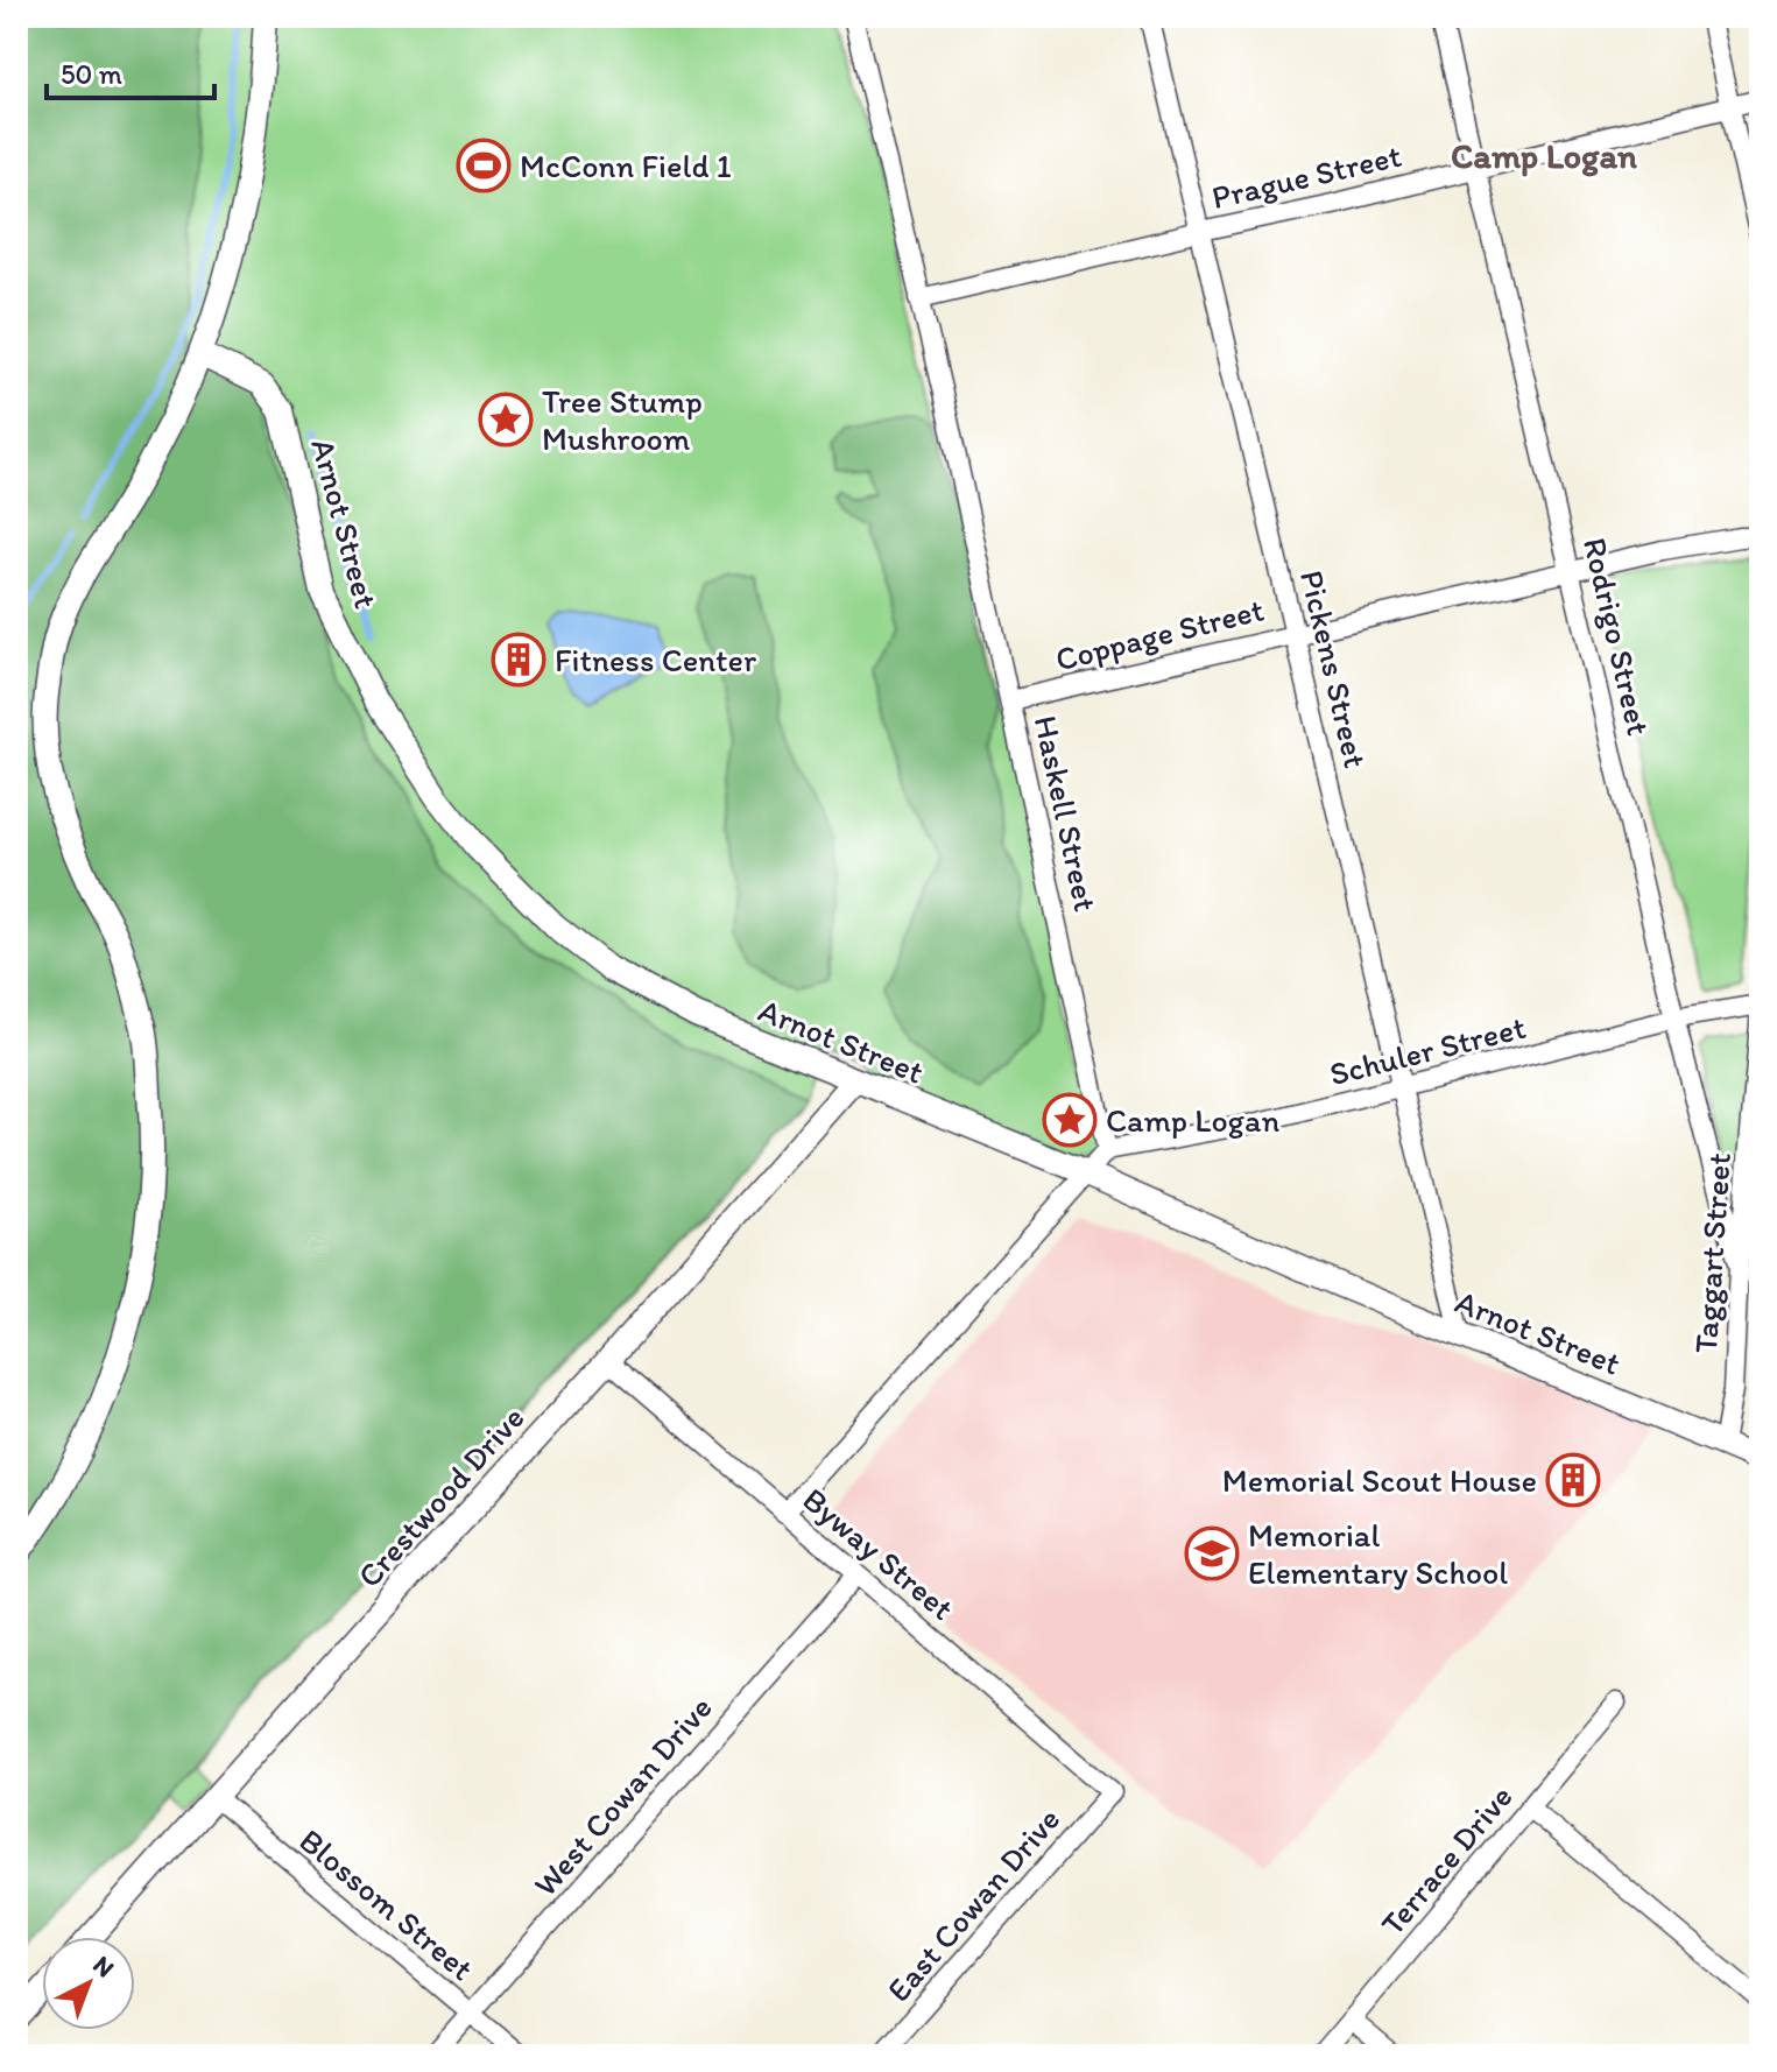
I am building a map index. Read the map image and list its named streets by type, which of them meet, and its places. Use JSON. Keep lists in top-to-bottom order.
{
  "streets": {
    "street": [
      "Prague Street",
      "Arnot Street",
      "Coppage Street",
      "Rodrigo Street",
      "Pickens Street",
      "Haskell Street",
      "Schuler Street",
      "Taggart Street",
      "Crestwood Drive",
      "Byway Street",
      "West Cowan Drive",
      "Terrace Drive",
      "Blossom Street",
      "East Cowan Drive"
    ]
  },
  "crossings": [
    ["Prague Street", "Rodrigo Street"],
    ["Prague Street", "Pickens Street"],
    ["Prague Street", "Haskell Street"],
    ["Arnot Street", "Pickens Street"],
    ["Arnot Street", "Taggart Street"],
    ["Arnot Street", "Crestwood Drive"],
    ["Coppage Street", "Rodrigo Street"],
    ["Coppage Street", "Pickens Street"],
    ["Coppage Street", "Haskell Street"],
    ["Rodrigo Street", "Schuler Street"],
    ["Rodrigo Street", "Taggart Street"],
    ["Pickens Street", "Schuler Street"],
    ["Haskell Street", "Schuler Street"],
    ["Schuler Street", "Taggart Street"],
    ["Crestwood Drive", "Byway Street"],
    ["Crestwood Drive", "Blossom Street"],
    ["Byway Street", "West Cowan Drive"],
    ["Byway Street", "East Cowan Drive"],
    ["West Cowan Drive", "Blossom Street"]
  ],
  "districts": ["Camp Logan"],
  "places": {
    "sports": ["McConn Field 1"],
    "place": ["Tree Stump Mushroom", "Camp Logan"],
    "building": ["Fitness Center", "Memorial Scout House"],
    "school or university": ["Memorial Elementary School"]
  },
  "scale_bar": "50 m",
  "north": "top right"
}
